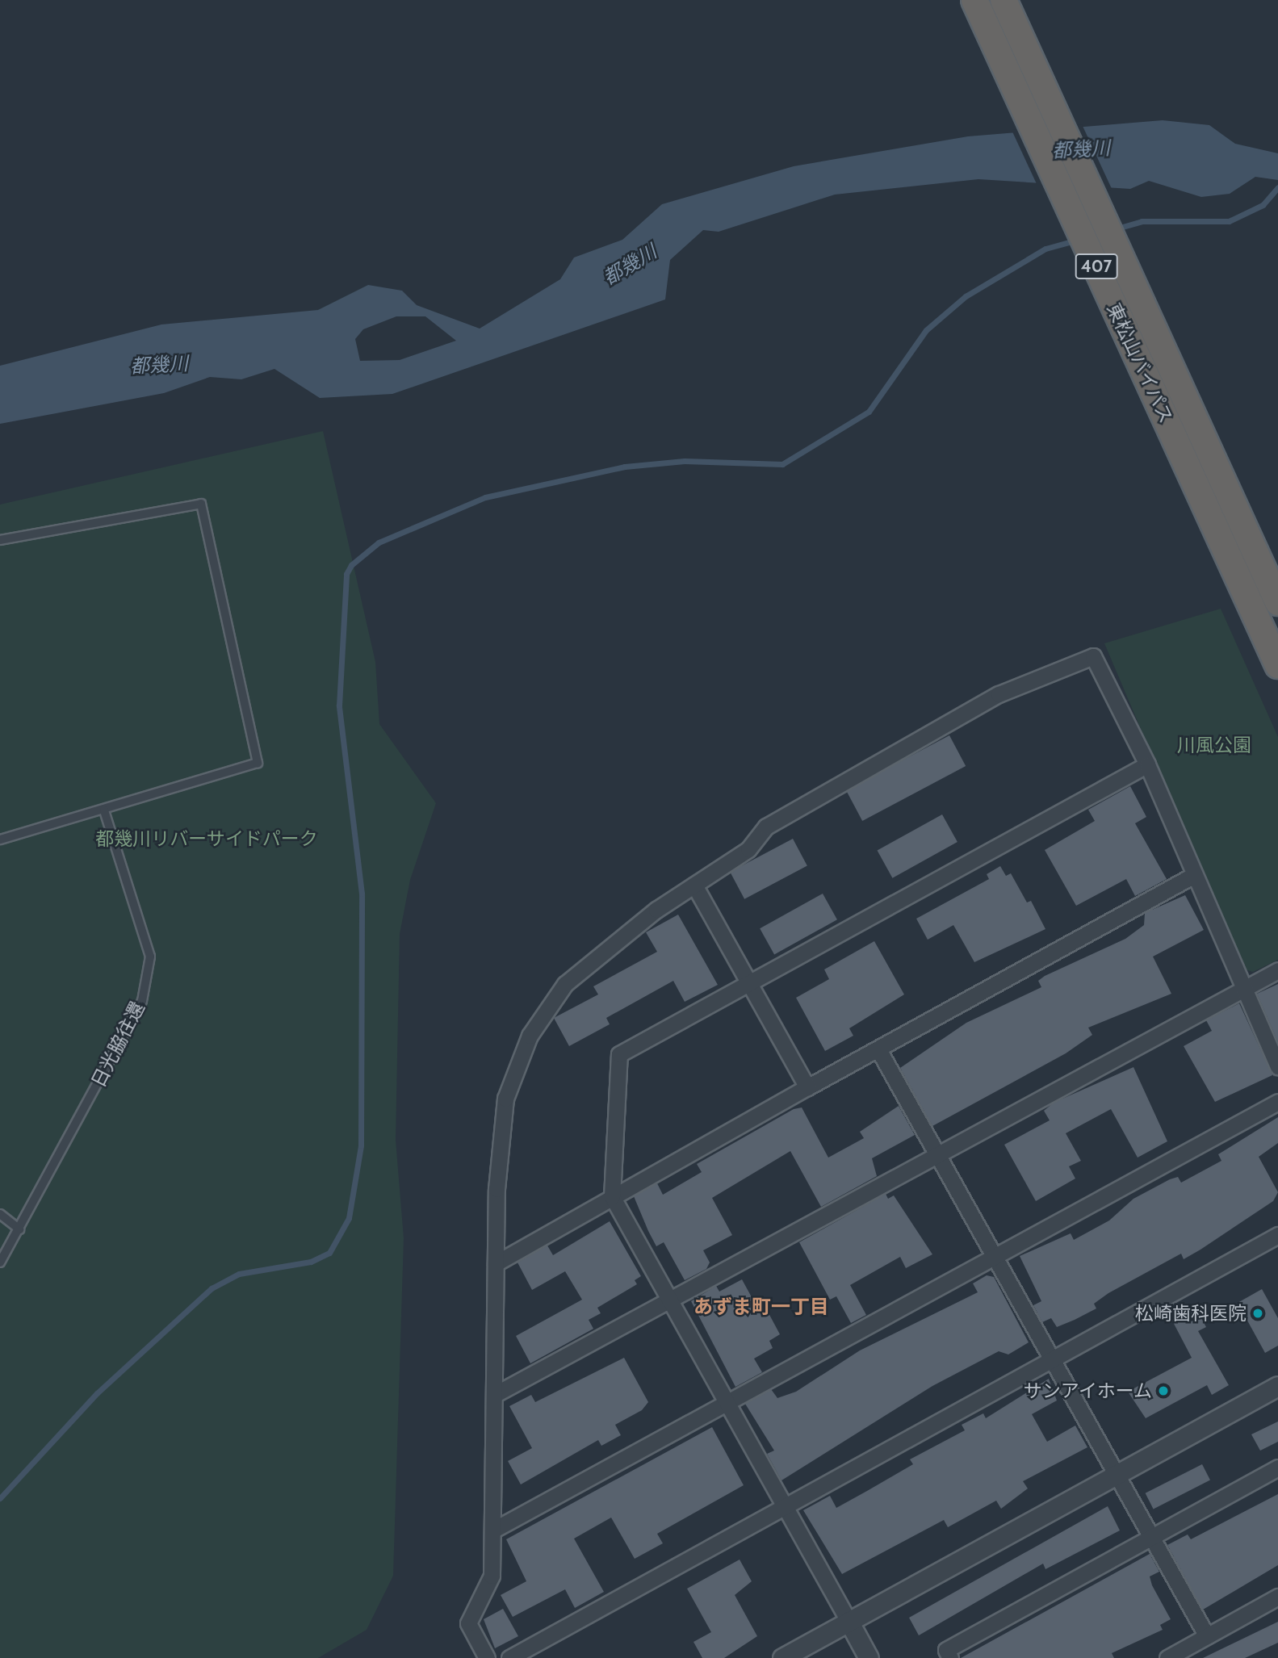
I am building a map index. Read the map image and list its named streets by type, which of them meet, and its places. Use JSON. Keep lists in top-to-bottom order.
{
  "streets": {
    "highway": ["407", "東松山バイパス"],
    "lane": ["日光脇往還"]
  },
  "districts": ["あずま町一丁目"],
  "water": ["都幾川"],
  "parks": ["川風公園", "都幾川リバーサイドパーク"],
  "places": ["松崎歯科医院", "サンアイホーム"]
}
